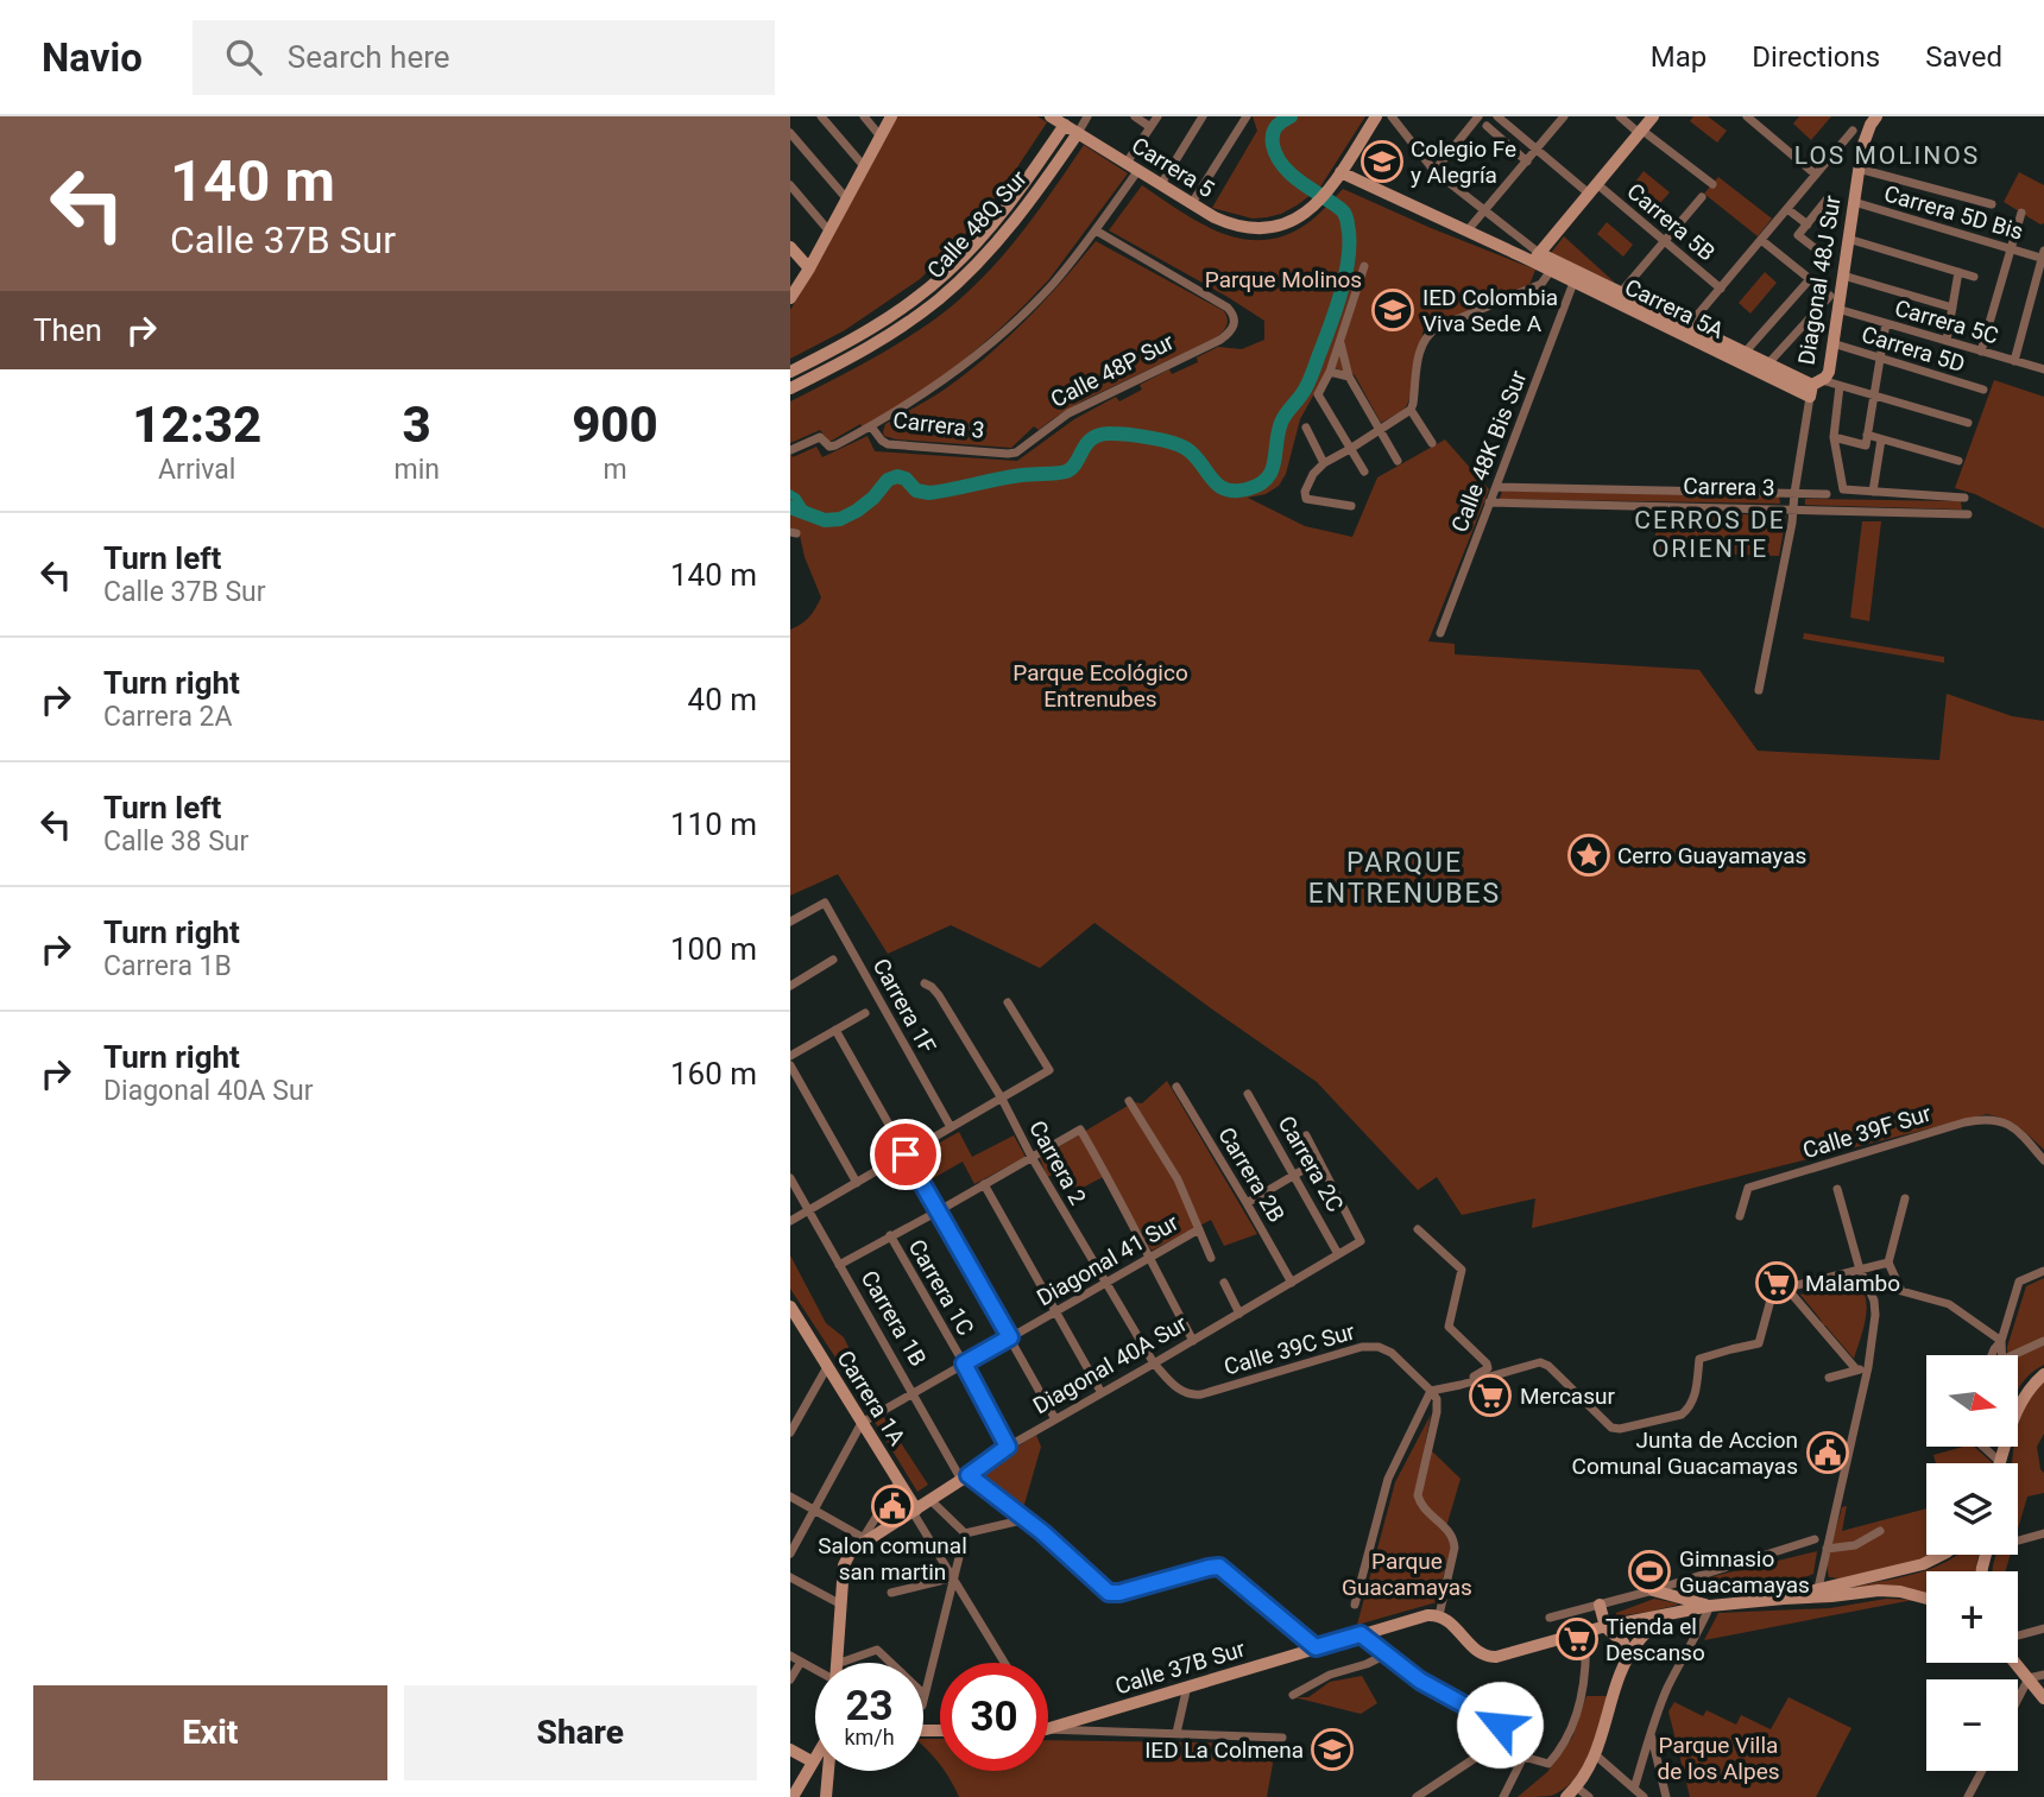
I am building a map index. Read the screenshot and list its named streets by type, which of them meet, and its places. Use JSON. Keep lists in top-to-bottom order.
{
  "streets": {
    "main road": [
      "Carrera 5",
      "Calle 48Q Sur",
      "Diagonal 48J Sur",
      "Carrera 5A",
      "Carrera 1B",
      "Diagonal 40A Sur",
      "Carrera 1A",
      "Calle 37B Sur"
    ],
    "street": [
      "Carrera 5D Bis",
      "Carrera 5B",
      "Carrera 5C",
      "Carrera 5D",
      "Calle 48P Sur",
      "Carrera 3",
      "Calle 48K Bis Sur",
      "Carrera 1F",
      "Calle 39F Sur",
      "Carrera 2",
      "Carrera 2C",
      "Carrera 2B",
      "Diagonal 41 Sur",
      "Carrera 1C",
      "Calle 39C Sur"
    ]
  },
  "crossings": [
    ["Carrera 5", "Calle 48Q Sur"],
    ["Carrera 5D Bis", "Diagonal 48J Sur"],
    ["Diagonal 48J Sur", "Carrera 5A"],
    ["Diagonal 48J Sur", "Carrera 5C"],
    ["Diagonal 48J Sur", "Carrera 5D"],
    ["Diagonal 48J Sur", "Carrera 3"],
    ["Carrera 5A", "Calle 48K Bis Sur"],
    ["Calle 48P Sur", "Carrera 3"],
    ["Carrera 3", "Calle 48K Bis Sur"],
    ["Carrera 2", "Diagonal 41 Sur"],
    ["Carrera 2", "Calle 39C Sur"],
    ["Carrera 2", "Diagonal 40A Sur"],
    ["Carrera 2C", "Diagonal 40A Sur"],
    ["Carrera 2B", "Diagonal 40A Sur"],
    ["Diagonal 41 Sur", "Carrera 1C"],
    ["Diagonal 41 Sur", "Carrera 1B"],
    ["Diagonal 41 Sur", "Carrera 1A"],
    ["Carrera 1C", "Diagonal 40A Sur"],
    ["Carrera 1B", "Diagonal 40A Sur"],
    ["Carrera 1B", "Calle 37B Sur"],
    ["Calle 39C Sur", "Diagonal 40A Sur"],
    ["Diagonal 40A Sur", "Carrera 1A"]
  ],
  "districts": ["LOS MOLINOS", "CERROS DE ORIENTE", "PARQUE ENTRENUBES"],
  "parks": [
    "Parque Molinos",
    "Parque Ecológico Entrenubes",
    "Parque Guacamayas",
    "Parque Villa de los Alpes"
  ],
  "places": {
    "school or university": ["Colegio Fe y Alegría", "IED Colombia Viva Sede A", "IED La Colmena"],
    "place": ["Cerro Guayamayas"],
    "supermarket": ["Malambo", "Mercasur", "Tienda el Descanso"],
    "public building": ["Junta de Accion Comunal Guacamayas", "Salon comunal san martin"],
    "sports": ["Gimnasio Guacamayas"]
  },
  "north": "right",
  "page": {
    "header": "Navio",
    "search": "Search here",
    "nav": ["Map", "Directions", "Saved"],
    "turn": ["140 m", "Calle 37B Sur"],
    "then": "Then",
    "eta": [
      "12:32",
      "Arrival",
      "3",
      "min",
      "900",
      "m"
    ],
    "list": [
      {
        "name": "Turn left",
        "note": "Calle 37B Sur",
        "value": "140 m"
      },
      {
        "name": "Turn right",
        "note": "Carrera 2A",
        "value": "40 m"
      },
      {
        "name": "Turn left",
        "note": "Calle 38 Sur",
        "value": "110 m"
      },
      {
        "name": "Turn right",
        "note": "Carrera 1B",
        "value": "100 m"
      },
      {
        "name": "Turn right",
        "note": "Diagonal 40A Sur",
        "value": "160 m"
      }
    ],
    "map_buttons": ["+", "−"],
    "speed": "23 km/h",
    "limit": "30",
    "buttons": ["Exit", "Share"]
  }
}
